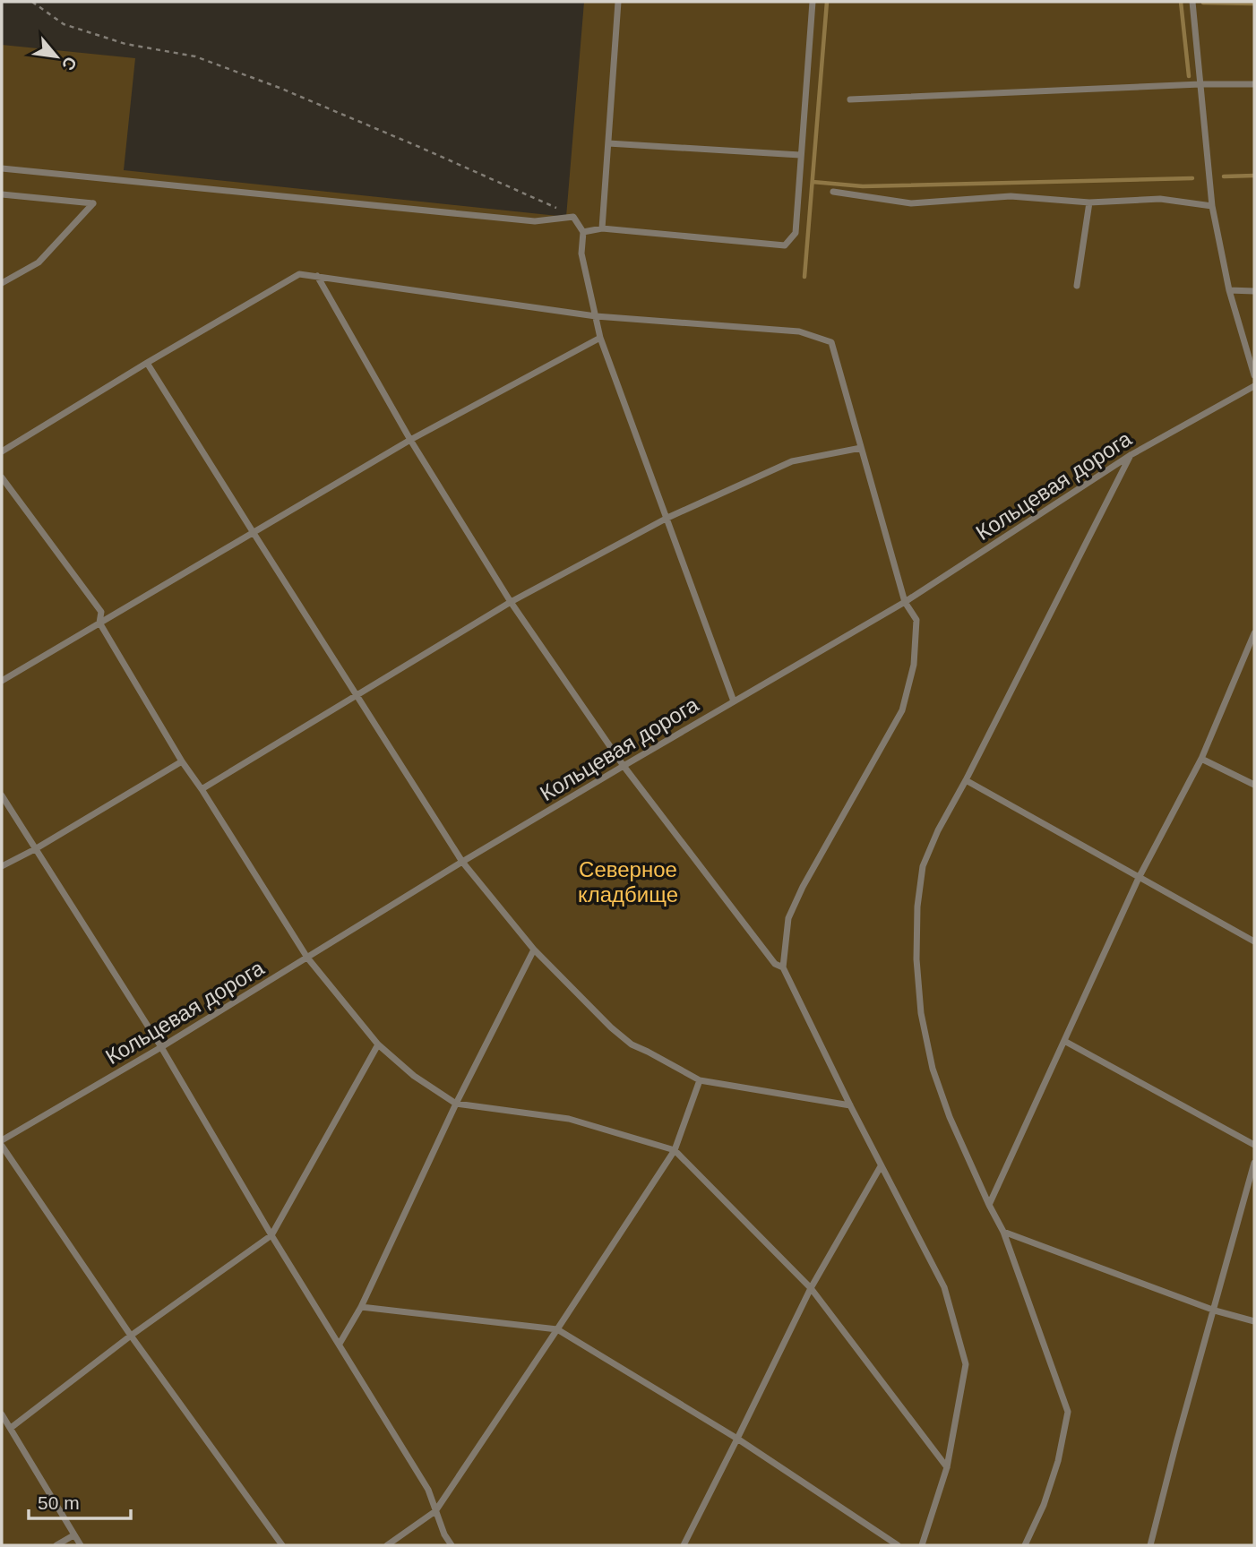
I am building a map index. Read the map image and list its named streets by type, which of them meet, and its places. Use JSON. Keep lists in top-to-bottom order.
{
  "streets": {
    "lane": ["Кольцевая дорога"]
  },
  "parks": ["Северное кладбище"],
  "scale_bar": "50 m",
  "north": "bottom right"
}
